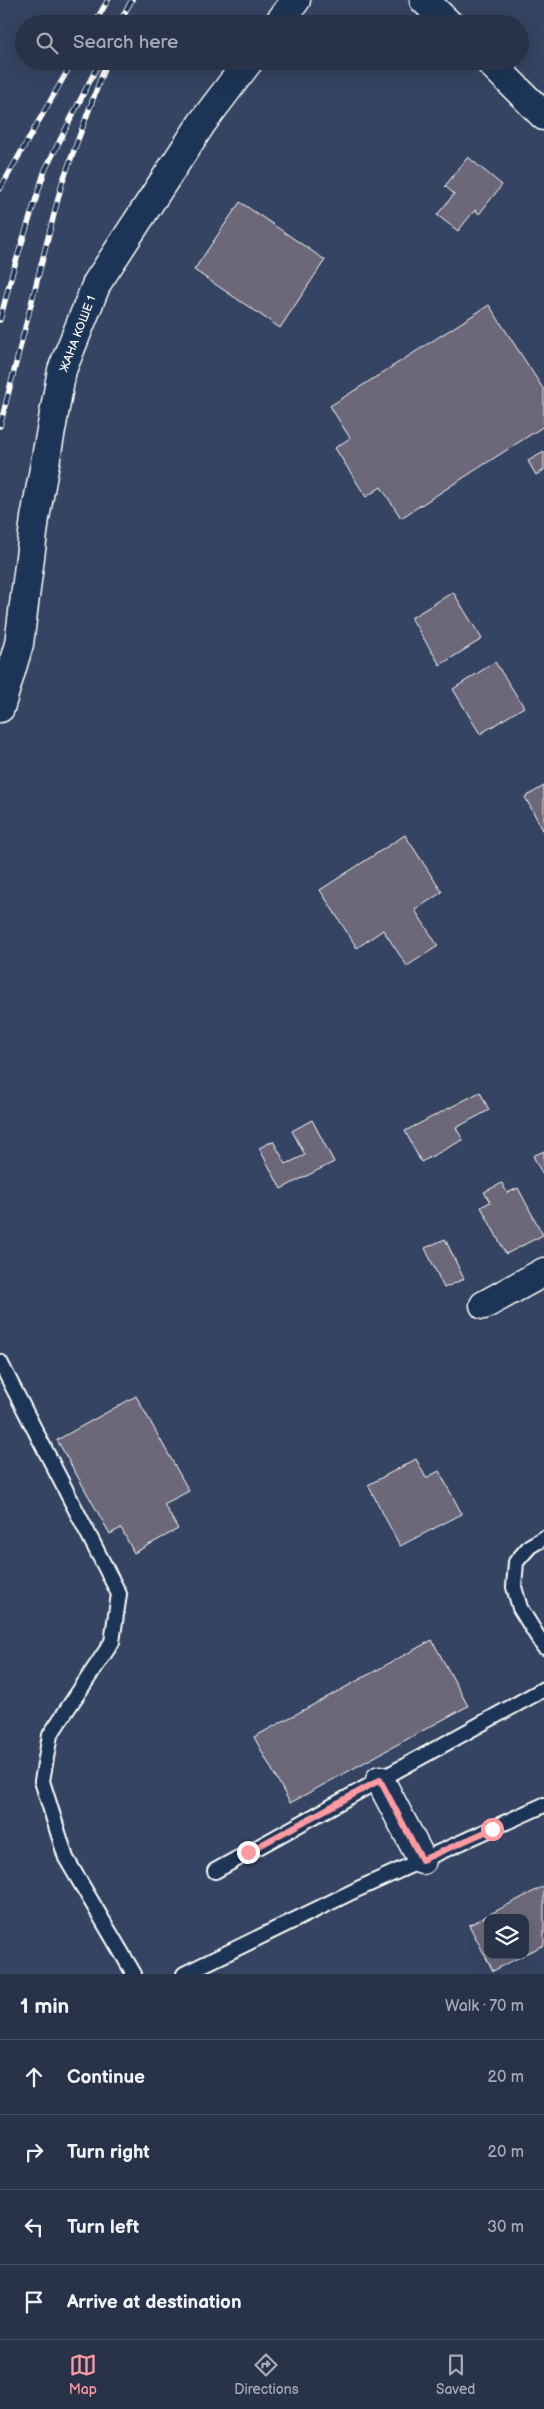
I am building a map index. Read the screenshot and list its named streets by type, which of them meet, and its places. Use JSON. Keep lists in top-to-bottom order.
{
  "streets": {
    "street": ["ЖАНА КОШЕ 1"]
  },
  "page": {
    "search": "Search here",
    "heading": ["1 min", "Walk · 70 m"],
    "list": [
      ["Continue", "20 m"],
      ["Turn right", "20 m"],
      ["Turn left", "30 m"],
      "Arrive at destination"
    ],
    "nav": ["Map", "Directions", "Saved"]
  }
}
